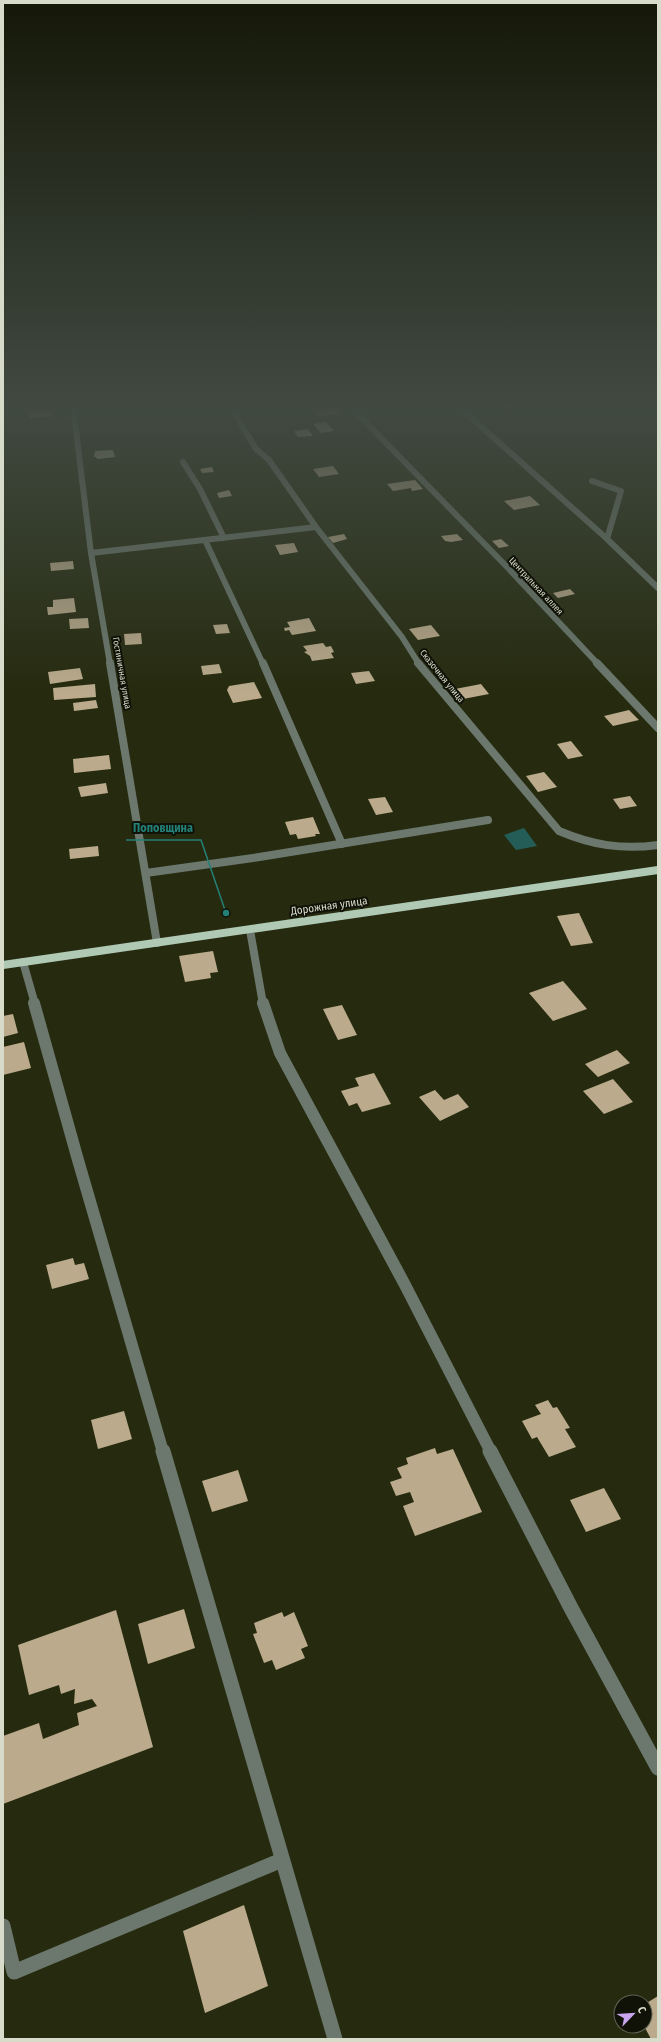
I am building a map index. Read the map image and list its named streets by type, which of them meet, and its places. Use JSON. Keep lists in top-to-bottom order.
{
  "streets": {
    "main road": ["Дорожная улица"],
    "street": ["Центральная аллея", "Гостиничная улица", "Сказочная улица"]
  },
  "crossings": [
    ["Гостиничная улица", "Дорожная улица"]
  ],
  "places": ["Поповщина"],
  "north": "top right"
}
